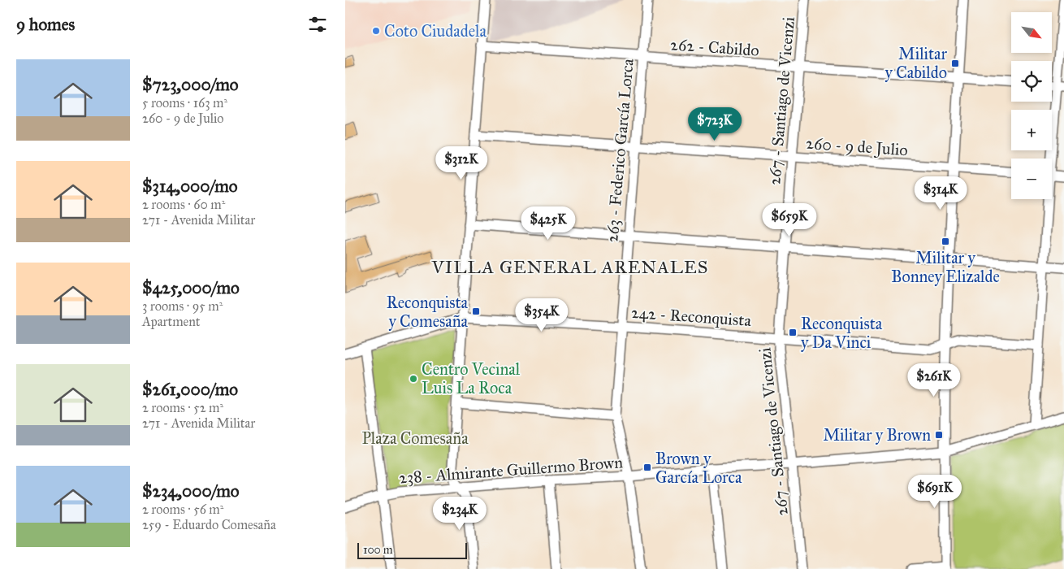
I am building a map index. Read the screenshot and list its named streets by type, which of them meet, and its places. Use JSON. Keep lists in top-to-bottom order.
{
  "streets": {
    "street": [
      "262 - Cabildo",
      "267 - Santiago de Vicenzi",
      "260 - 9 de Julio",
      "263 - Federico García Lorca",
      "242 - Reconquista",
      "238 - Almirante Guillermo Brown"
    ]
  },
  "crossings": [
    ["262 - Cabildo", "267 - Santiago de Vicenzi"],
    ["262 - Cabildo", "263 - Federico García Lorca"],
    ["267 - Santiago de Vicenzi", "260 - 9 de Julio"],
    ["267 - Santiago de Vicenzi", "242 - Reconquista"],
    ["267 - Santiago de Vicenzi", "238 - Almirante Guillermo Brown"],
    ["260 - 9 de Julio", "263 - Federico García Lorca"],
    ["263 - Federico García Lorca", "242 - Reconquista"],
    ["263 - Federico García Lorca", "238 - Almirante Guillermo Brown"]
  ],
  "districts": ["VILLA GENERAL ARENALES"],
  "parks": ["Plaza Comesaña"],
  "places": {
    "other": ["Coto Ciudadela", "Centro Vecinal Luis La Roca"],
    "transit": [
      "Militar y Cabildo",
      "Militar y Bonney Elizalde",
      "Reconquista y Comesaña",
      "Reconquista y Da Vinci",
      "Militar y Brown",
      "Brown y García Lorca"
    ]
  },
  "scale_bar": "100 m",
  "north": "bottom right",
  "page": {
    "heading": "9 homes",
    "map_buttons": ["+", "−"],
    "list": [
      {
        "name": "$723,000/mo",
        "note": "5 rooms · 163 m² · 260 - 9 de Julio"
      },
      {
        "name": "$314,000/mo",
        "note": "2 rooms · 60 m² · 271 - Avenida Militar"
      },
      {
        "name": "$425,000/mo",
        "note": "3 rooms · 95 m² · Apartment"
      },
      {
        "name": "$261,000/mo",
        "note": "2 rooms · 52 m² · 271 - Avenida Militar"
      },
      {
        "name": "$234,000/mo",
        "note": "2 rooms · 56 m² · 259 - Eduardo Comesaña"
      }
    ],
    "price": [
      "$723K",
      "$312K",
      "$314K",
      "$659K",
      "$425K",
      "$354K",
      "$261K",
      "$691K",
      "$234K"
    ],
    "scale": "100 m"
  }
}
